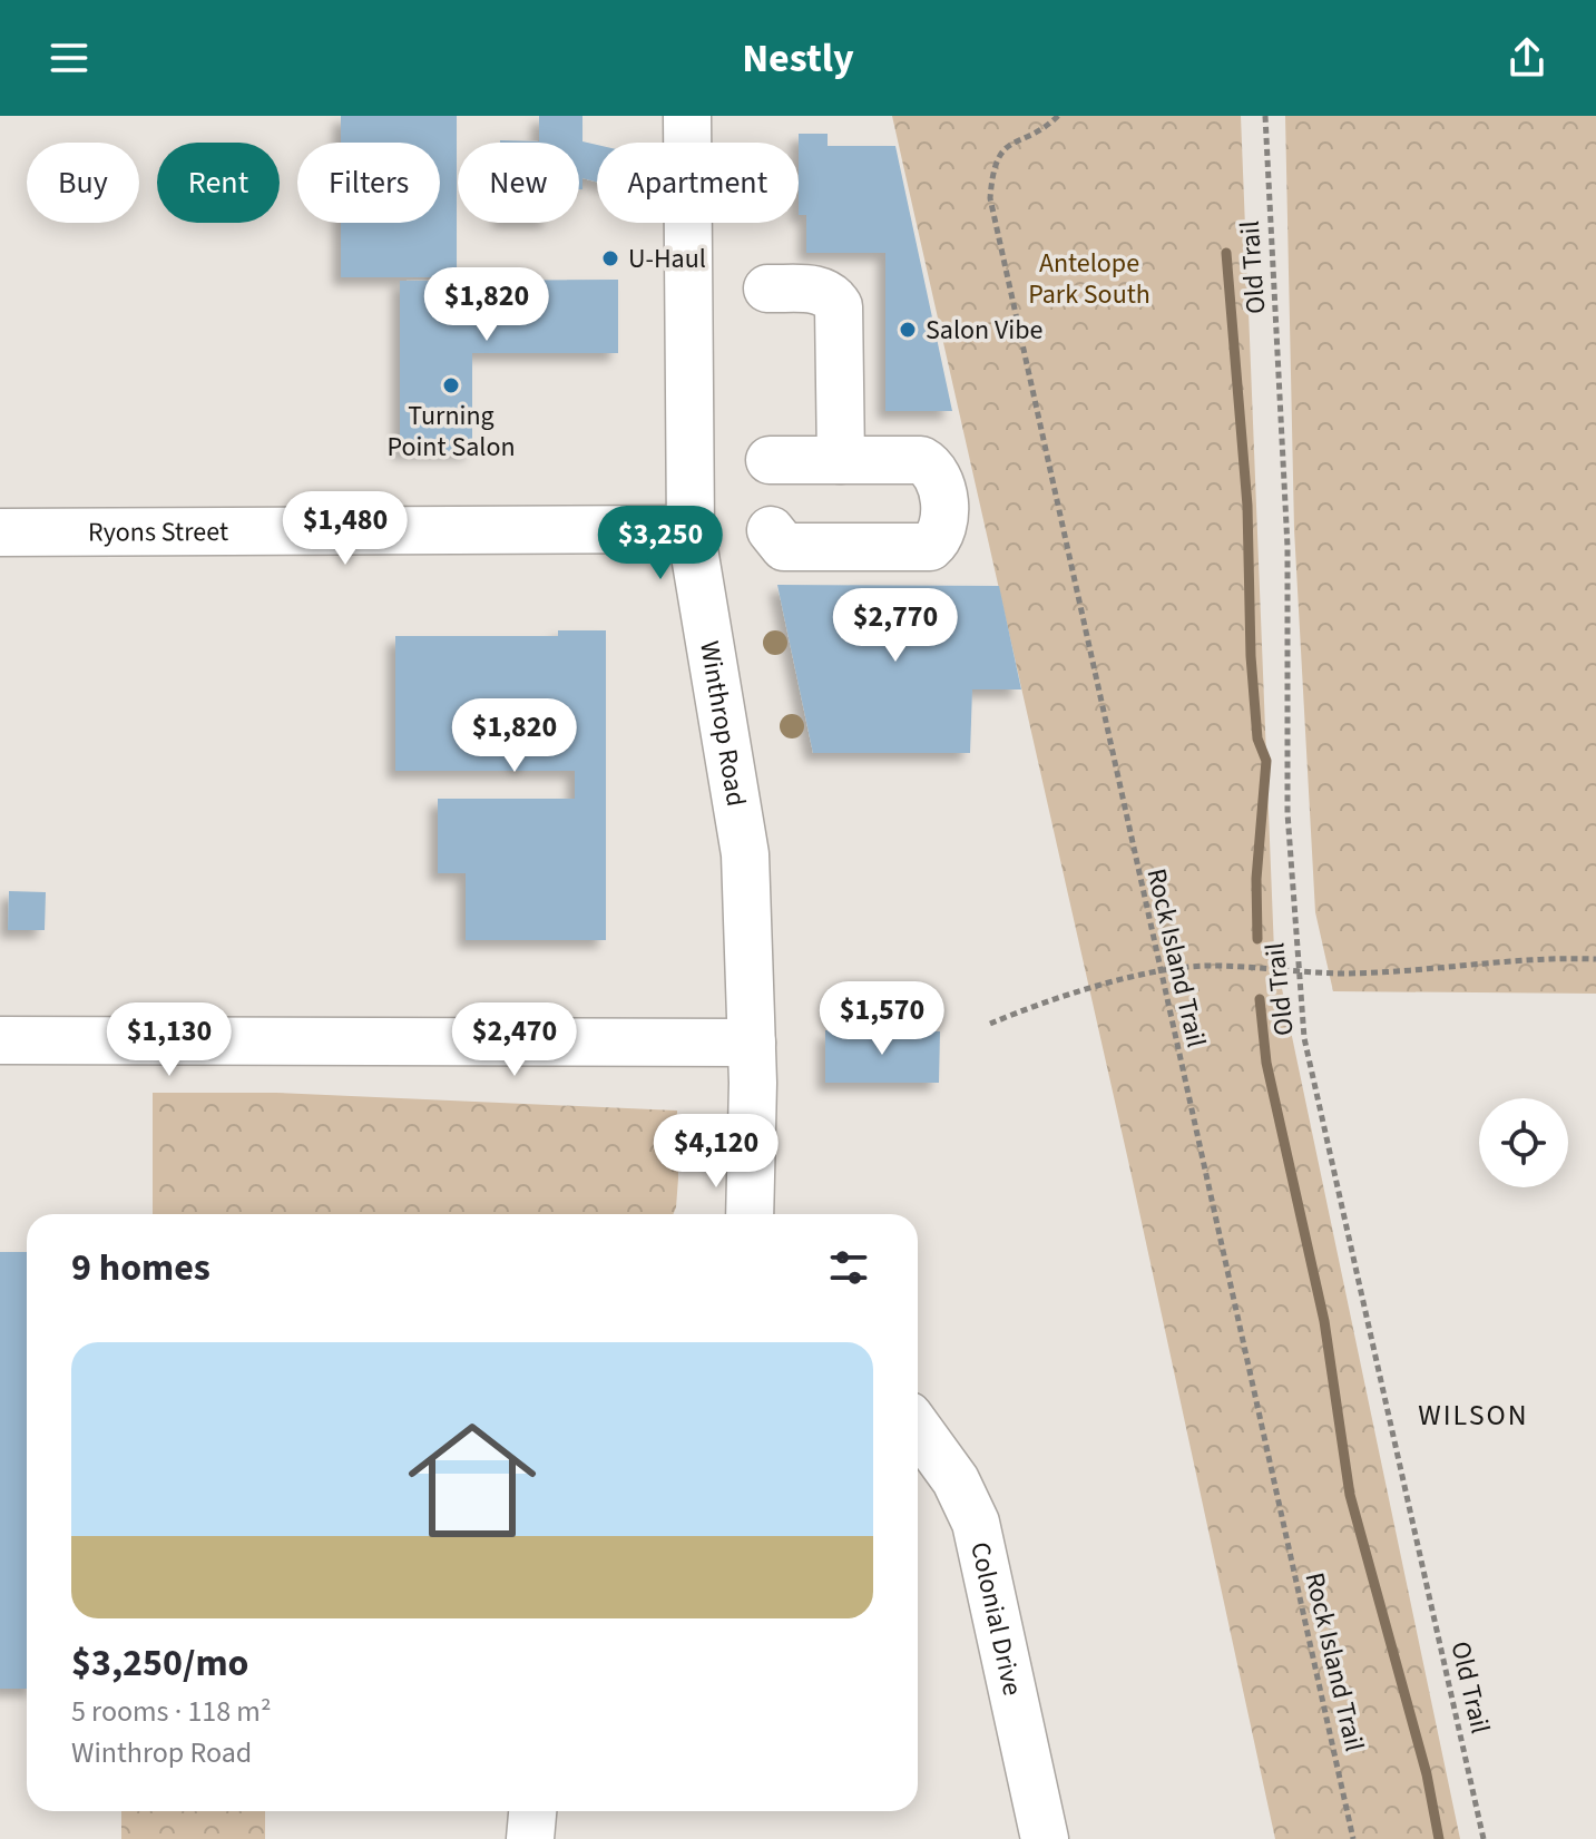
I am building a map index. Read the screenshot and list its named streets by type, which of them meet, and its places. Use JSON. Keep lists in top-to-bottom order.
{
  "streets": {
    "street": ["Ryons Street", "Winthrop Road", "Colonial Drive"],
    "path": ["Old Trail", "Rock Island Trail"]
  },
  "crossings": [
    ["Ryons Street", "Winthrop Road"]
  ],
  "districts": ["WILSON"],
  "parks": ["Antelope Park South"],
  "places": ["U-Haul", "Salon Vibe", "Turning Point Salon"],
  "page": {
    "header": "Nestly",
    "chip": [
      "Buy",
      "Rent",
      "Filters",
      "New",
      "Apartment"
    ],
    "price": [
      "$1,820",
      "$1,480",
      "$3,250",
      "$2,770",
      "$1,820",
      "$1,570",
      "$1,130",
      "$2,470",
      "$4,120"
    ],
    "heading": "9 homes",
    "list": [
      {
        "name": "$3,250/mo",
        "note": "5 rooms · 118 m² · Winthrop Road"
      }
    ]
  }
}
